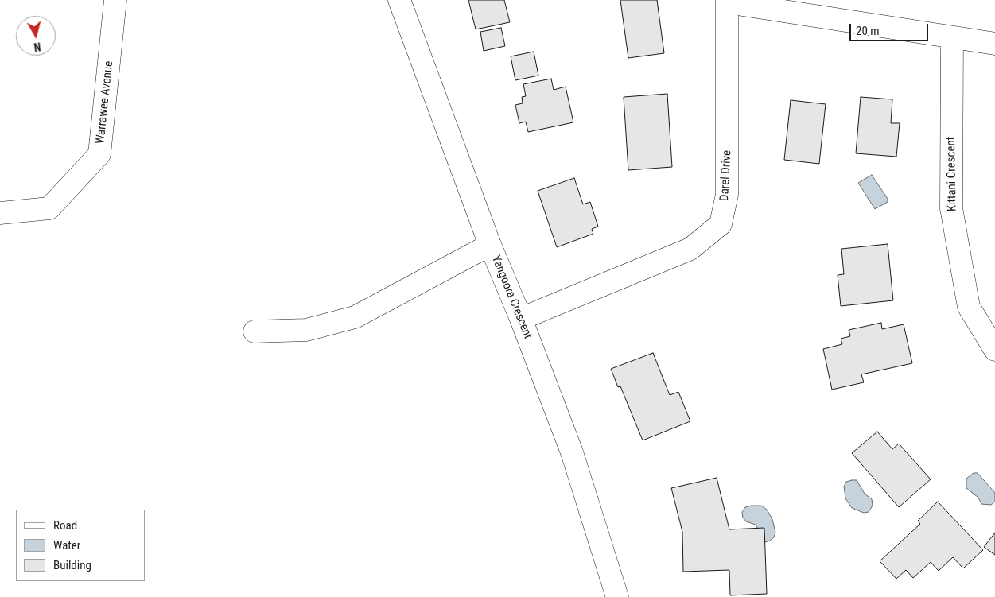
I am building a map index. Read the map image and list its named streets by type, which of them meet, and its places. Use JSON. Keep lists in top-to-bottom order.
{
  "streets": {
    "street": [
      "Warrawee Avenue",
      "Kittani Crescent",
      "Darel Drive",
      "Yangoora Crescent"
    ]
  },
  "crossings": [
    ["Darel Drive", "Yangoora Crescent"]
  ],
  "legend": ["Road", "Water", "Building"],
  "scale_bar": "20 m",
  "north": "bottom"
}
